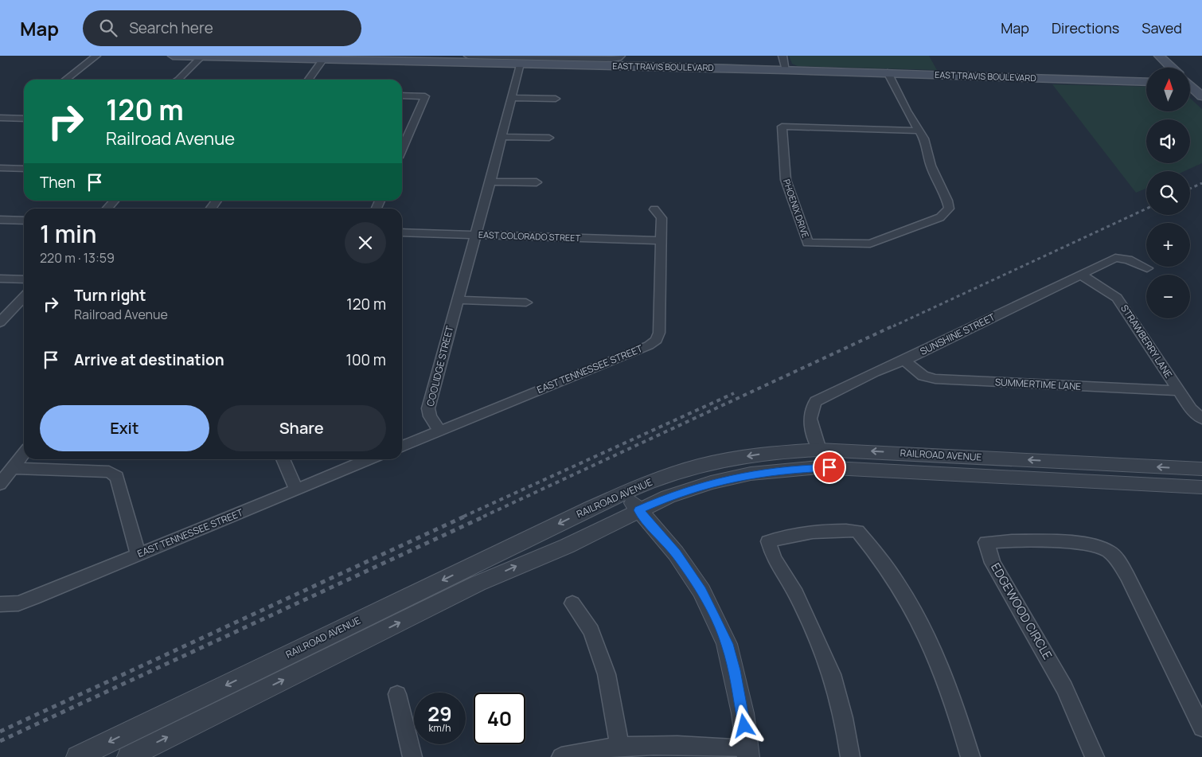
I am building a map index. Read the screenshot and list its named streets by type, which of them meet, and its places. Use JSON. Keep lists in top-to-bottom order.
{
  "streets": {
    "main road": ["EAST TRAVIS BOULEVARD"],
    "street": [
      "PHOENIX DRIVE",
      "EAST COLORADO STREET",
      "SUNSHINE STREET",
      "STRAWBERRY LANE",
      "COOLIDGE STREET",
      "EAST TENNESSEE STREET",
      "SUMMERTIME LANE",
      "RAILROAD AVENUE",
      "EDGEWOOD CIRCLE"
    ]
  },
  "crossings": [
    ["EAST TRAVIS BOULEVARD", "PHOENIX DRIVE"],
    ["EAST TRAVIS BOULEVARD", "COOLIDGE STREET"],
    ["EAST COLORADO STREET", "COOLIDGE STREET"],
    ["EAST COLORADO STREET", "EAST TENNESSEE STREET"],
    ["SUNSHINE STREET", "STRAWBERRY LANE"],
    ["SUNSHINE STREET", "SUMMERTIME LANE"],
    ["SUNSHINE STREET", "RAILROAD AVENUE"],
    ["STRAWBERRY LANE", "SUMMERTIME LANE"],
    ["COOLIDGE STREET", "EAST TENNESSEE STREET"]
  ],
  "north": "top",
  "page": {
    "header": "Map",
    "search": "Search here",
    "nav": ["Map", "Directions", "Saved"],
    "map_buttons": ["+", "−"],
    "turn": ["120 m", "Railroad Avenue"],
    "then": "Then",
    "heading": ["1 min", "220 m · 13:59"],
    "list": [
      {
        "name": "Turn right",
        "note": "Railroad Avenue",
        "value": "120 m"
      },
      {
        "name": "Arrive at destination",
        "value": "100 m"
      }
    ],
    "buttons": ["Exit", "Share"],
    "speed": "29 km/h",
    "limit": "40"
  }
}
